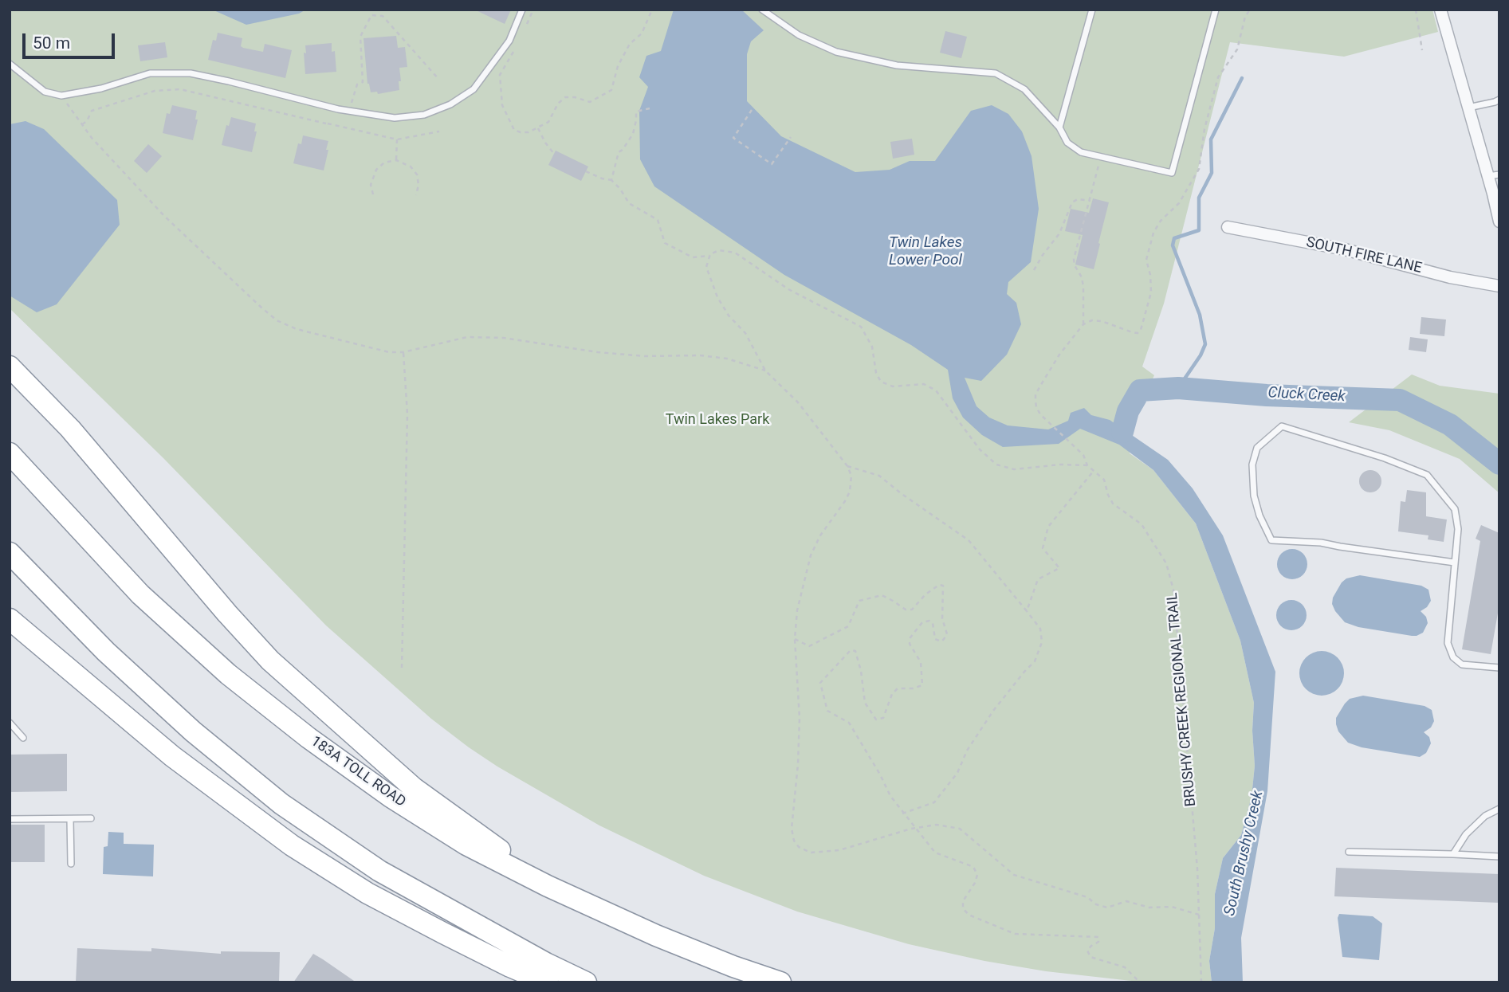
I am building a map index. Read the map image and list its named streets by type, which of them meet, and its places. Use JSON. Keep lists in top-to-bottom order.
{
  "streets": {
    "highway": ["183A TOLL ROAD"],
    "street": ["SOUTH FIRE LANE"],
    "path": ["BRUSHY CREEK REGIONAL TRAIL"]
  },
  "water": ["Twin Lakes Lower Pool", "Cluck Creek", "South Brushy Creek"],
  "parks": ["Twin Lakes Park"],
  "scale_bar": "50 m"
}
